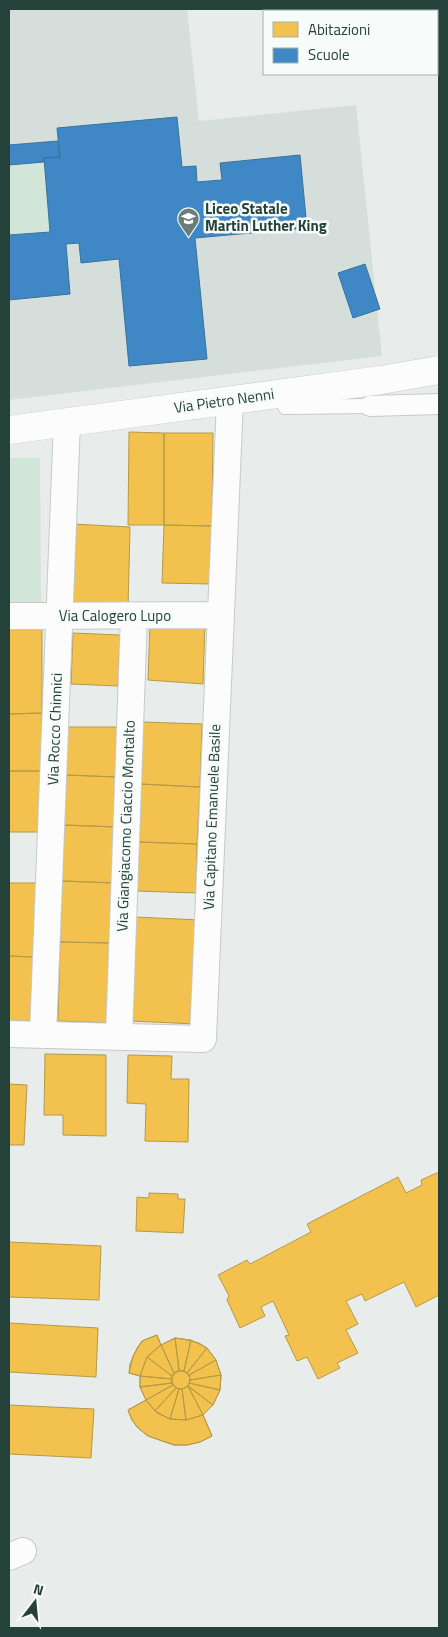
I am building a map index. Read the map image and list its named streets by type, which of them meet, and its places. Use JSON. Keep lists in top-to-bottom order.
{
  "streets": {
    "main road": ["Via Pietro Nenni"],
    "street": [
      "Via Calogero Lupo",
      "Via Rocco Chinnici",
      "Via Capitano Emanuele Basile",
      "Via Giangiacomo Ciaccio Montalto"
    ]
  },
  "crossings": [
    ["Via Pietro Nenni", "Via Rocco Chinnici"],
    ["Via Pietro Nenni", "Via Capitano Emanuele Basile"],
    ["Via Calogero Lupo", "Via Rocco Chinnici"],
    ["Via Calogero Lupo", "Via Capitano Emanuele Basile"],
    ["Via Calogero Lupo", "Via Giangiacomo Ciaccio Montalto"],
    ["Via Rocco Chinnici", "Via Capitano Emanuele Basile"],
    ["Via Capitano Emanuele Basile", "Via Giangiacomo Ciaccio Montalto"]
  ],
  "places": {
    "school or university": ["Liceo Statale Martin Luther King"]
  },
  "legend": ["Abitazioni", "Scuole"],
  "north": "top"
}
